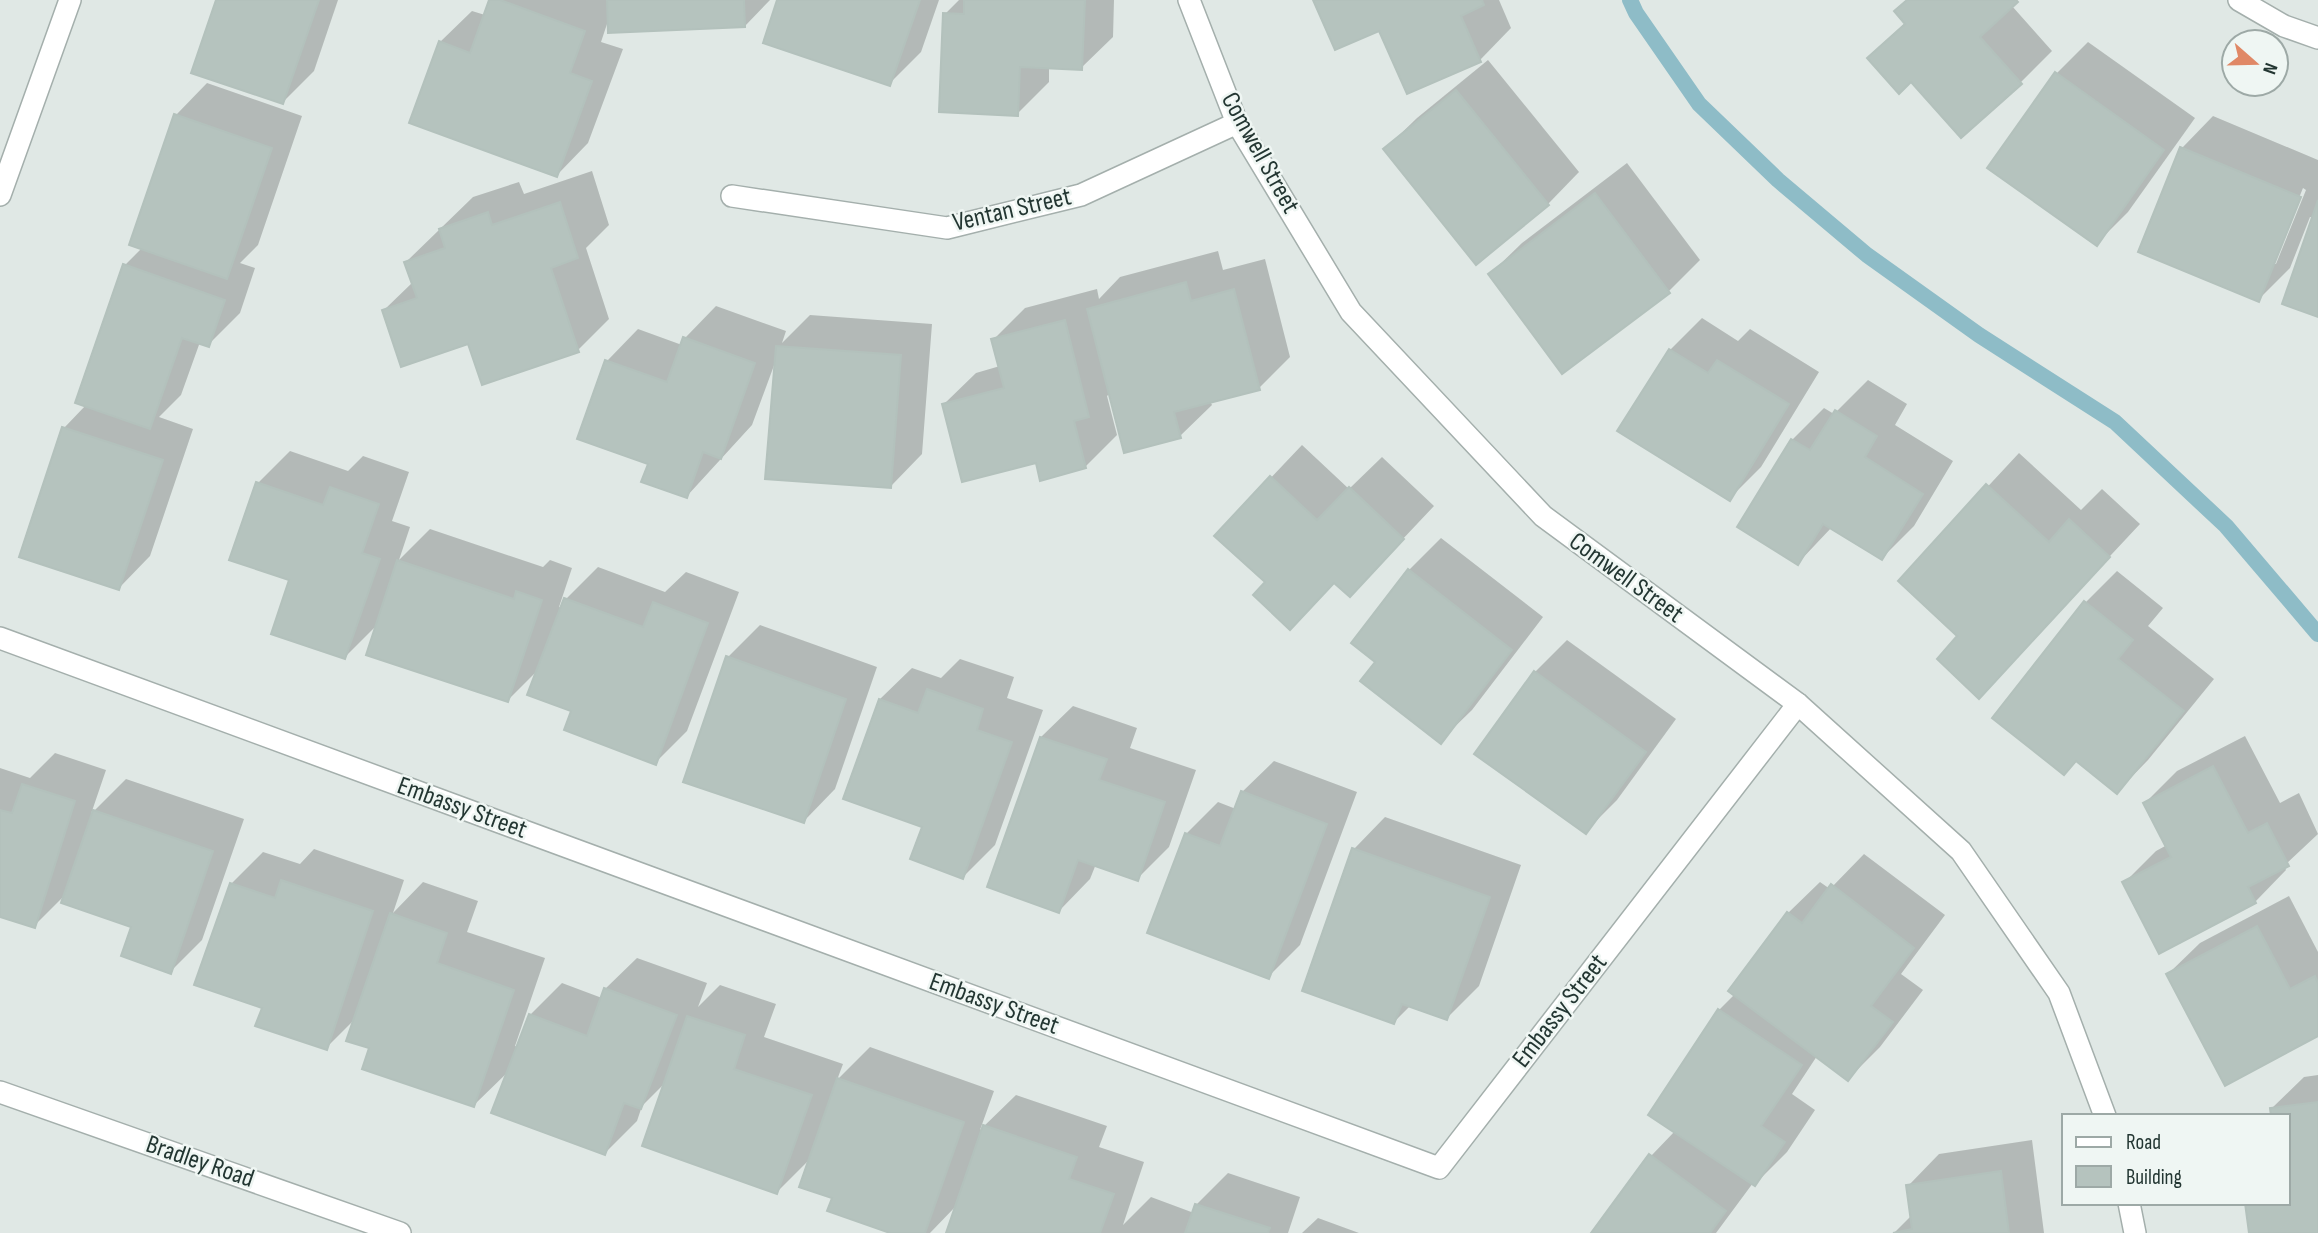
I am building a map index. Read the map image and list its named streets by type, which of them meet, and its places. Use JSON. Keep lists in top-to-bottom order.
{
  "streets": {
    "street": [
      "Comwell Street",
      "Ventan Street",
      "Embassy Street",
      "Bradley Road"
    ]
  },
  "crossings": [
    ["Comwell Street", "Ventan Street"],
    ["Comwell Street", "Embassy Street"]
  ],
  "legend": ["Road", "Building"],
  "north": "right"
}
